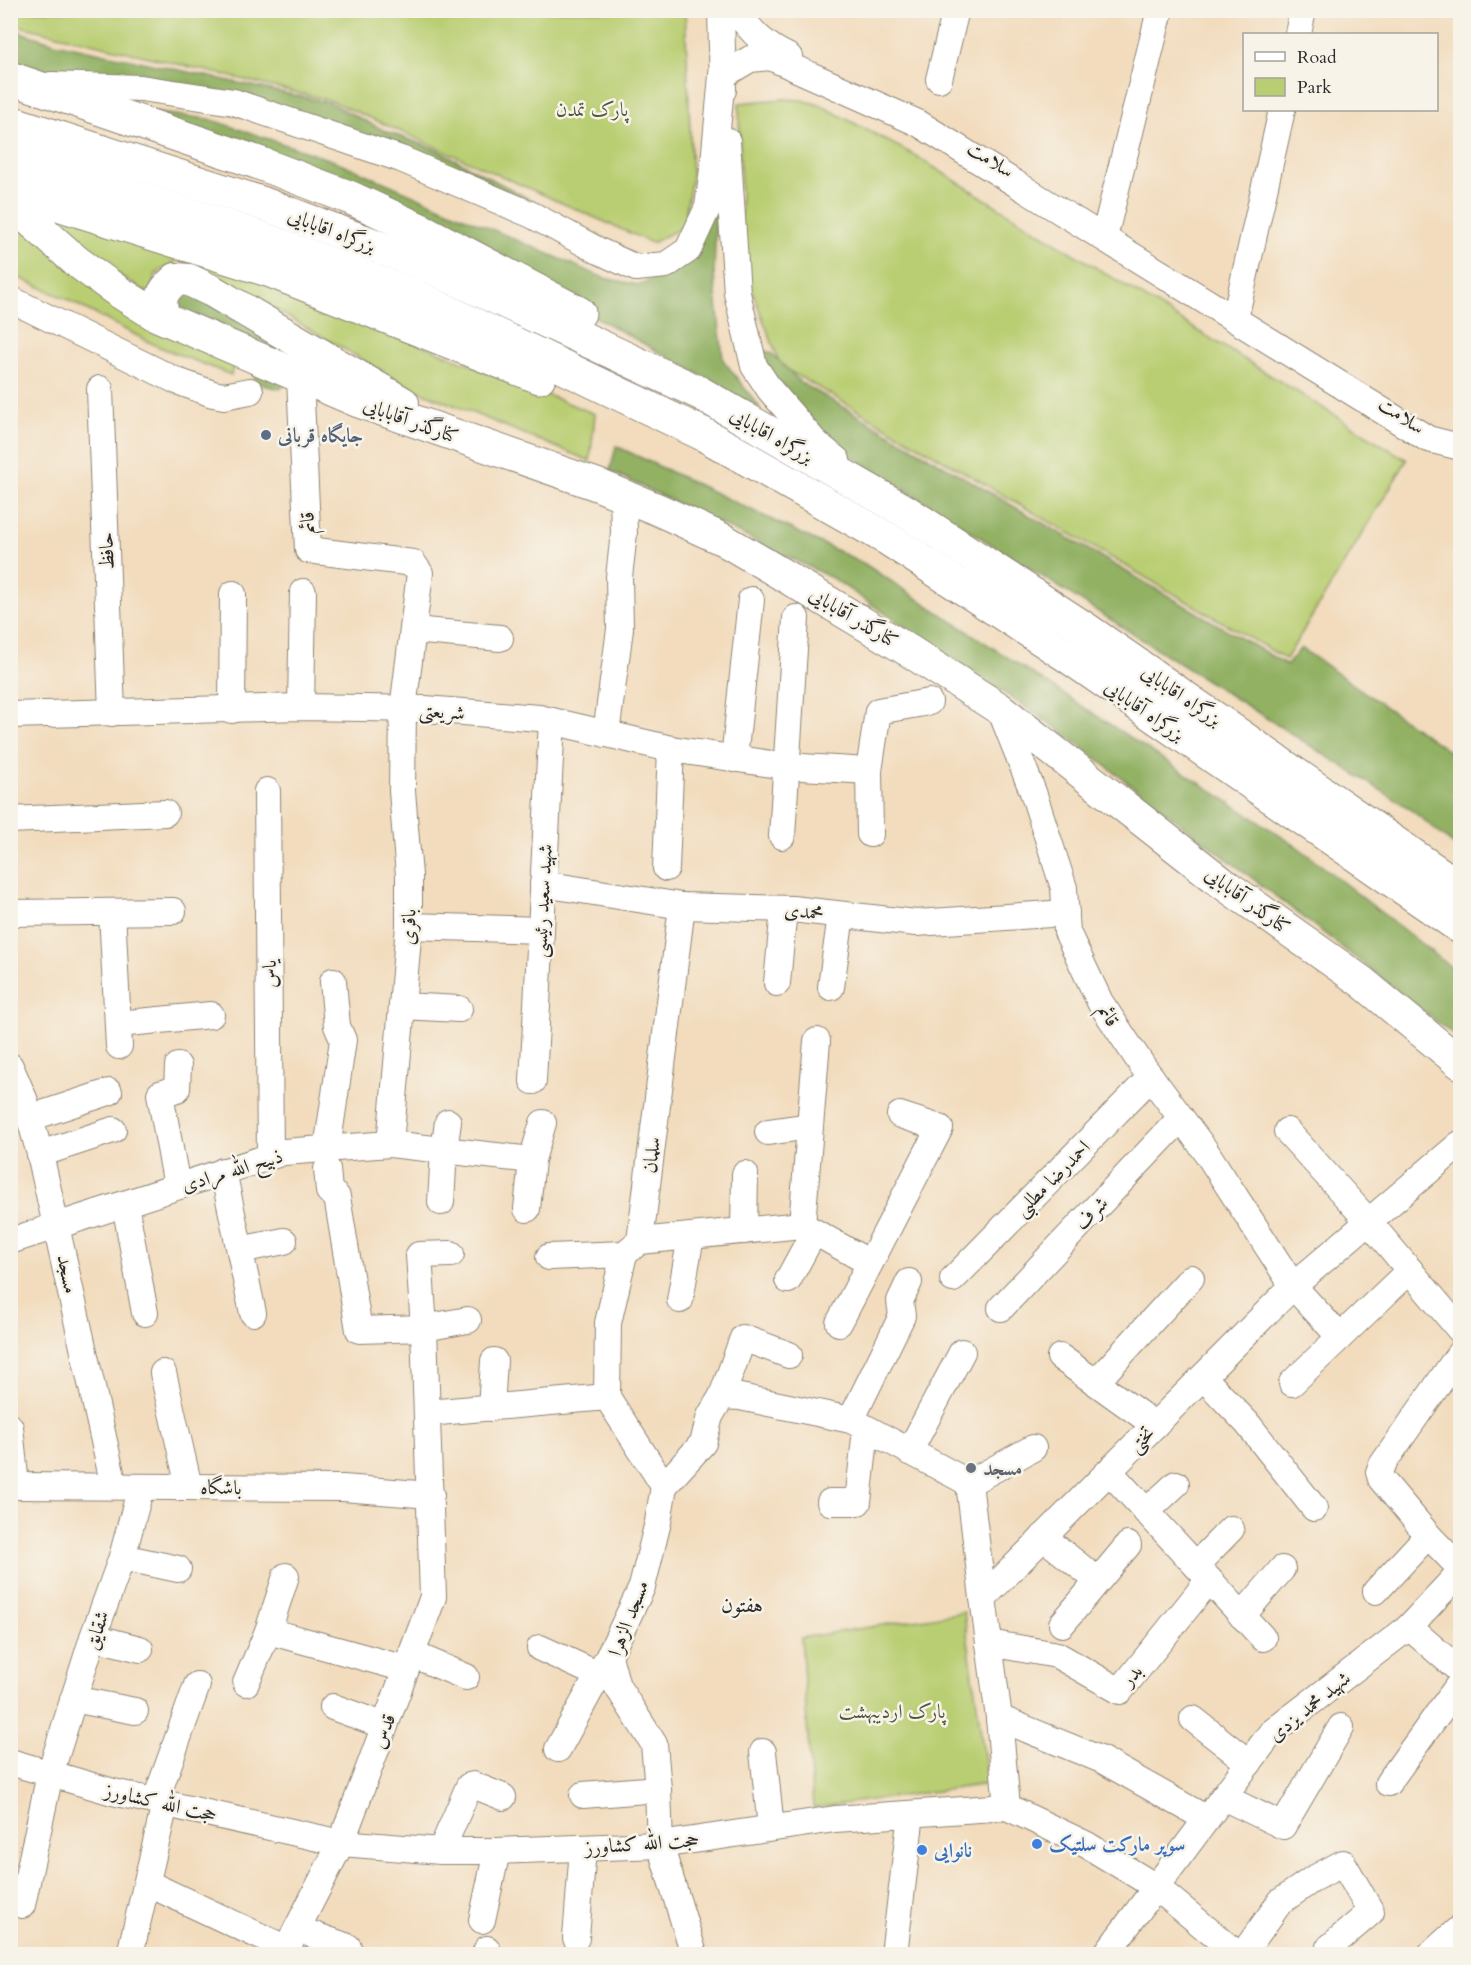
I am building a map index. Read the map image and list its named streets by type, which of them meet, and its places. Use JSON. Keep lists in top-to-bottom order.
{
  "streets": {
    "highway": ["بزرگراه اقابابایی", "بزرگراه آقابابایی"],
    "main road": ["کنارگذر آقابابایی"],
    "street": [
      "سلامت",
      "قائم",
      "حافظ",
      "شریعتی",
      "شهید سعید رئیسی",
      "محمدی",
      "باقری",
      "یاس",
      "سلمان",
      "ذبیح الله مرادی",
      "احمدرضا مطلبی",
      "شرف",
      "مسجد",
      "تختی",
      "باشگاه",
      "مسجد الزهرا",
      "شقایق",
      "بدر",
      "شهید محمد یزدی",
      "قدس",
      "حجت الله کشاورز"
    ]
  },
  "crossings": [
    ["بزرگراه اقابابایی", "بزرگراه آقابابایی"],
    ["کنارگذر آقابابایی", "قائم"],
    ["قائم", "محمدی"],
    ["قائم", "احمدرضا مطلبی"],
    ["قائم", "شرف"],
    ["قائم", "تختی"],
    ["حافظ", "شریعتی"],
    ["شریعتی", "شهید سعید رئیسی"],
    ["شریعتی", "باقری"],
    ["شهید سعید رئیسی", "محمدی"],
    ["محمدی", "سلمان"],
    ["باقری", "ذبیح الله مرادی"],
    ["یاس", "ذبیح الله مرادی"],
    ["ذبیح الله مرادی", "مسجد"],
    ["مسجد", "باشگاه"],
    ["باشگاه", "شقایق"],
    ["باشگاه", "قدس"],
    ["مسجد الزهرا", "حجت الله کشاورز"],
    ["شقایق", "حجت الله کشاورز"],
    ["شهید محمد یزدی", "حجت الله کشاورز"],
    ["قدس", "حجت الله کشاورز"]
  ],
  "districts": ["هفتون"],
  "parks": ["پارک تمدن", "پارک اردیبهشت"],
  "places": [
    "جایگاه قربانی",
    "مسجد",
    "سوپر مارکت سلتیک",
    "نانوایی"
  ],
  "legend": ["Road", "Park"]
}
